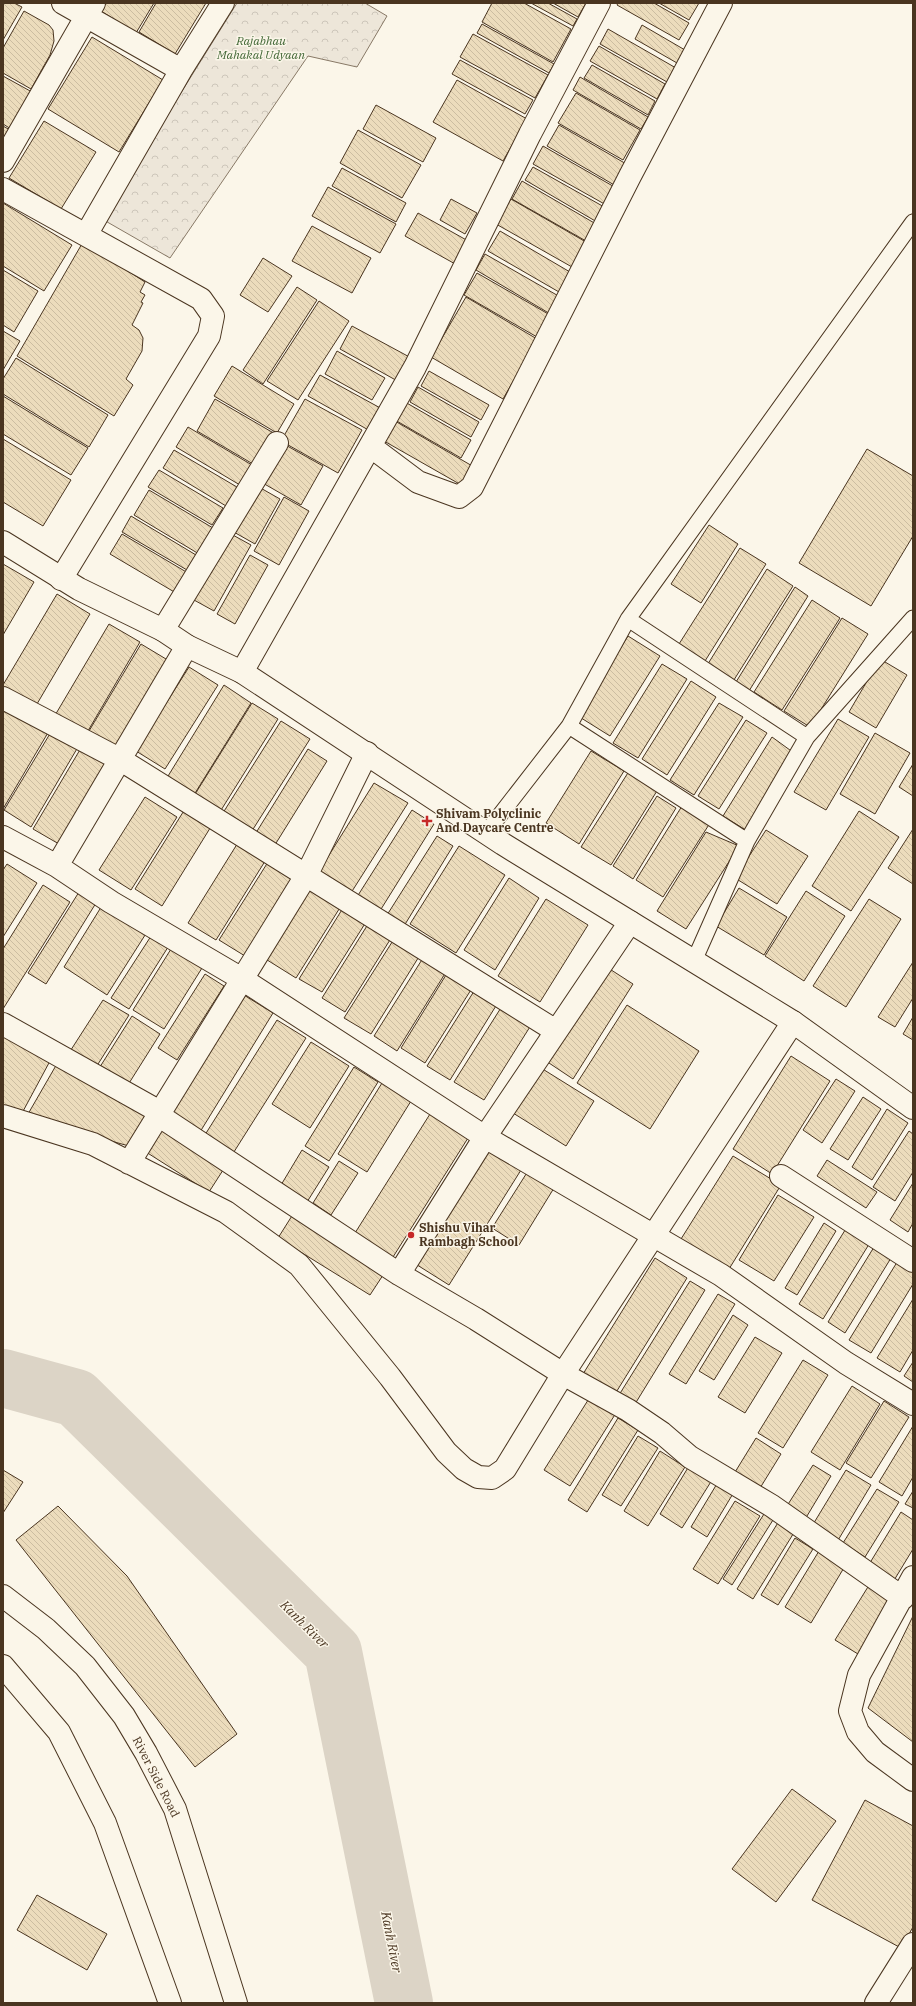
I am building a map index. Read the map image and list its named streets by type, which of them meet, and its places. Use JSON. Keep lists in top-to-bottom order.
{
  "streets": {
    "street": ["River Side Road"]
  },
  "water": ["Kanh River"],
  "parks": ["Rajabhau Mahakal Udyaan"],
  "places": {
    "health": ["Shivam Polyclinic And Daycare Centre"],
    "other": ["Shishu Vihar Rambagh School"]
  }
}
